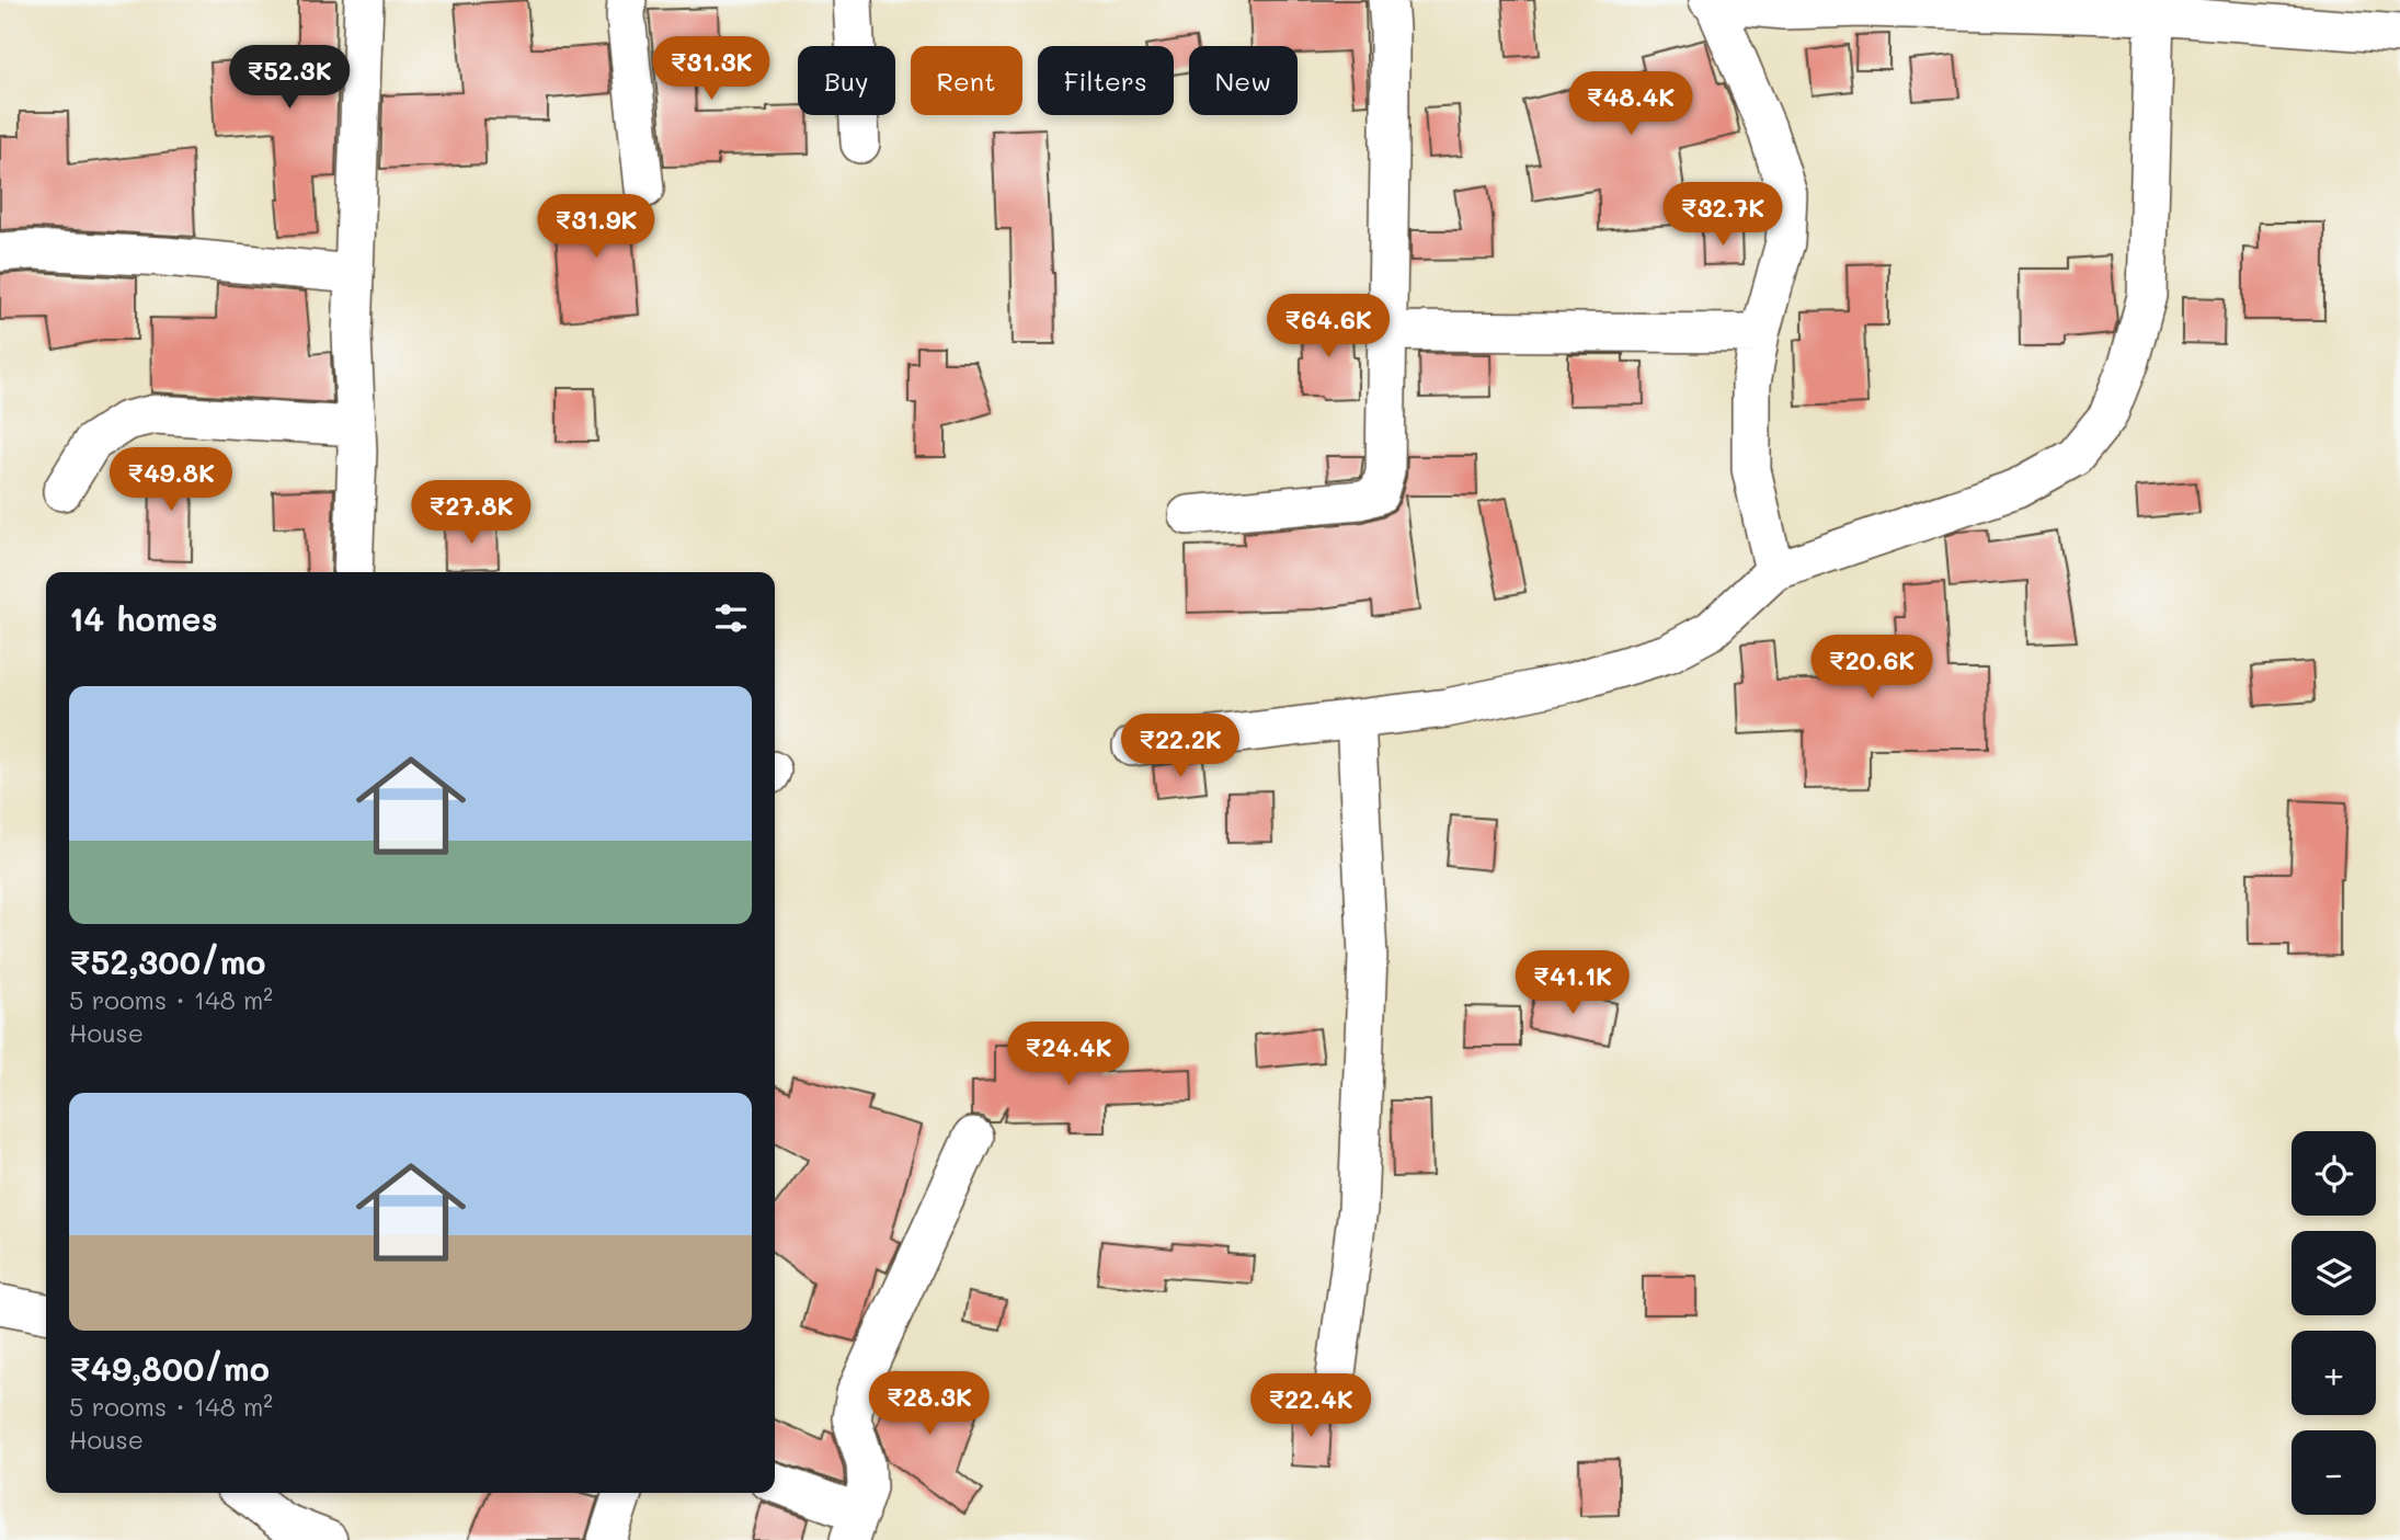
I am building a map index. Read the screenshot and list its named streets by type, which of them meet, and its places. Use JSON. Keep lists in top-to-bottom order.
{
  "page": {
    "price": [
      "₹31.3K",
      "₹52.3K",
      "₹48.4K",
      "₹32.7K",
      "₹31.9K",
      "₹64.6K",
      "₹49.8K",
      "₹27.8K",
      "₹20.6K",
      "₹22.2K",
      "₹41.1K",
      "₹24.4K",
      "₹28.3K",
      "₹22.4K"
    ],
    "chip": [
      "Buy",
      "Rent",
      "Filters",
      "New"
    ],
    "heading": "14 homes",
    "list": [
      {
        "name": "₹52,300/mo",
        "note": "5 rooms · 148 m² · House"
      },
      {
        "name": "₹49,800/mo",
        "note": "5 rooms · 148 m² · House"
      }
    ],
    "map_buttons": ["+", "−"]
  }
}
